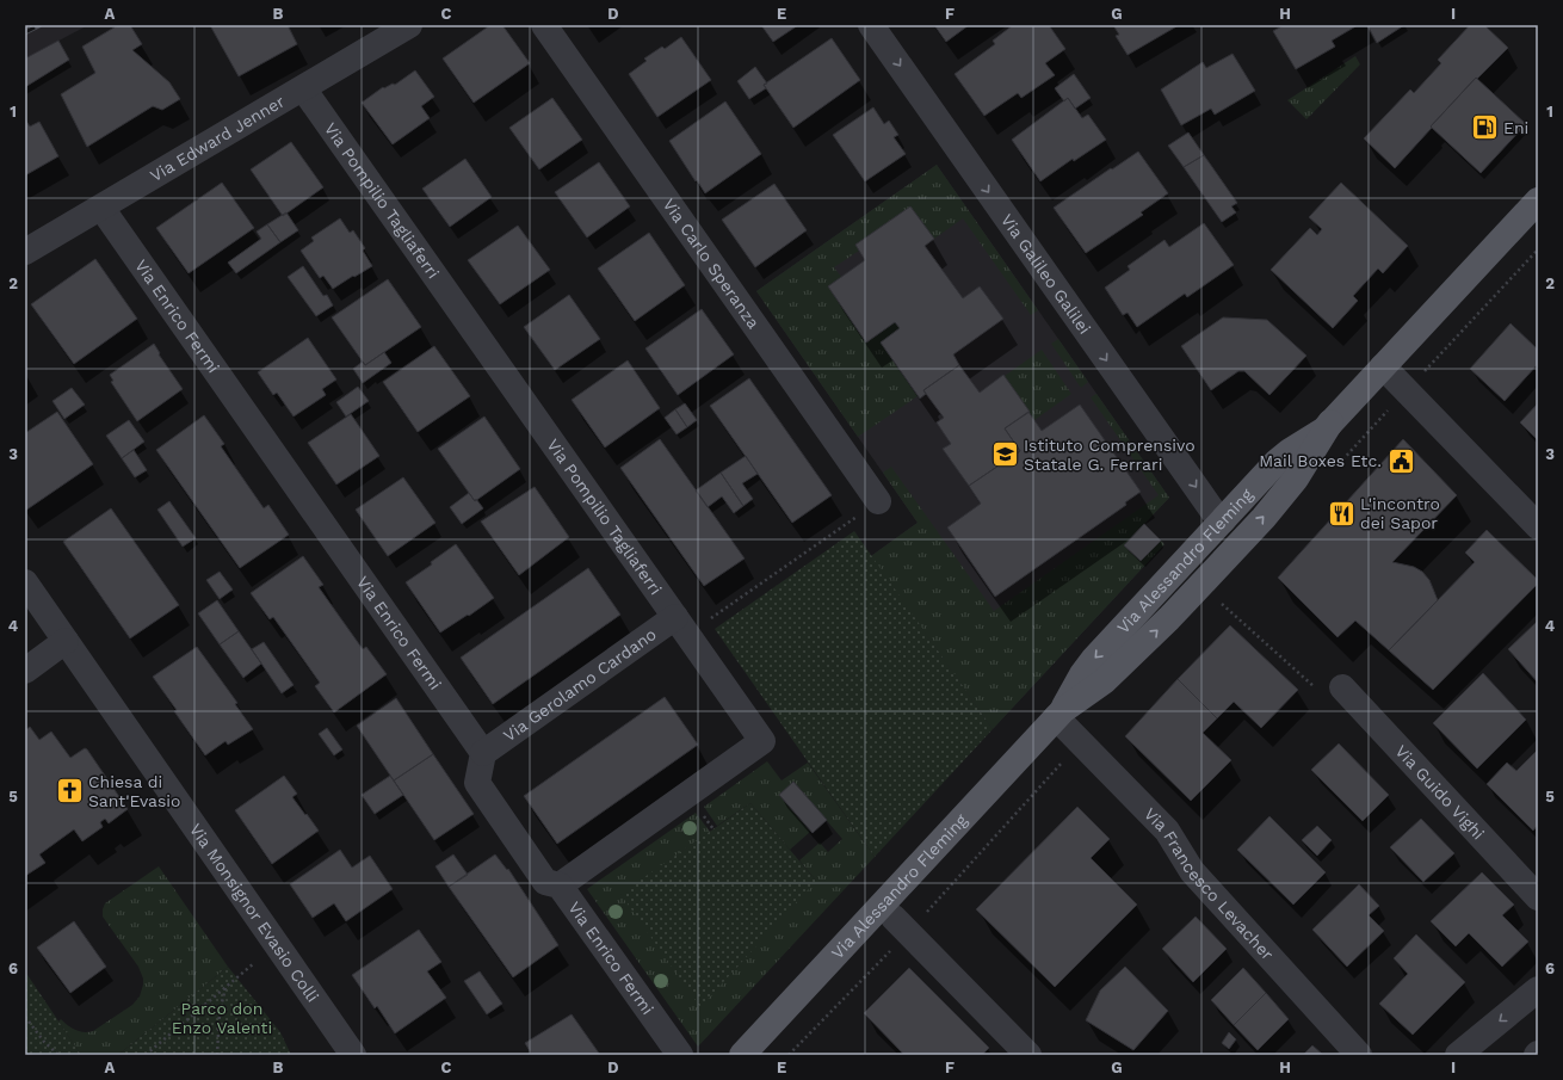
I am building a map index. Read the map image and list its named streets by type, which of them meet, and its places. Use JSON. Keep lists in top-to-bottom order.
{
  "streets": {
    "main road": ["Via Alessandro Fleming"],
    "street": [
      "Via Edward Jenner",
      "Via Pompilio Tagliaferri",
      "Via Carlo Speranza",
      "Via Galileo Galilei",
      "Via Enrico Fermi",
      "Via Gerolamo Cardano",
      "Via Guido Vighi",
      "Via Francesco Levacher",
      "Via Monsignor Evasio Colli"
    ]
  },
  "crossings": [
    ["Via Edward Jenner", "Via Pompilio Tagliaferri"],
    ["Via Edward Jenner", "Via Enrico Fermi"],
    ["Via Pompilio Tagliaferri", "Via Enrico Fermi"],
    ["Via Pompilio Tagliaferri", "Via Gerolamo Cardano"],
    ["Via Galileo Galilei", "Via Alessandro Fleming"],
    ["Via Enrico Fermi", "Via Gerolamo Cardano"],
    ["Via Alessandro Fleming", "Via Francesco Levacher"]
  ],
  "one_way": ["Via Galileo Galilei"],
  "parks": ["Parco don Enzo Valenti"],
  "places": {
    "fuel station": ["Eni"],
    "school or university": ["Istituto Comprensivo Statale G. Ferrari"],
    "public building": ["Mail Boxes Etc."],
    "restaurant": ["L'incontro dei Sapor"],
    "church": ["Chiesa di Sant'Evasio"]
  },
  "grid": {
    "columns": [
      "A",
      "B",
      "C",
      "D",
      "E",
      "F",
      "G",
      "H",
      "I"
    ],
    "rows": [
      "1",
      "2",
      "3",
      "4",
      "5",
      "6"
    ]
  }
}
